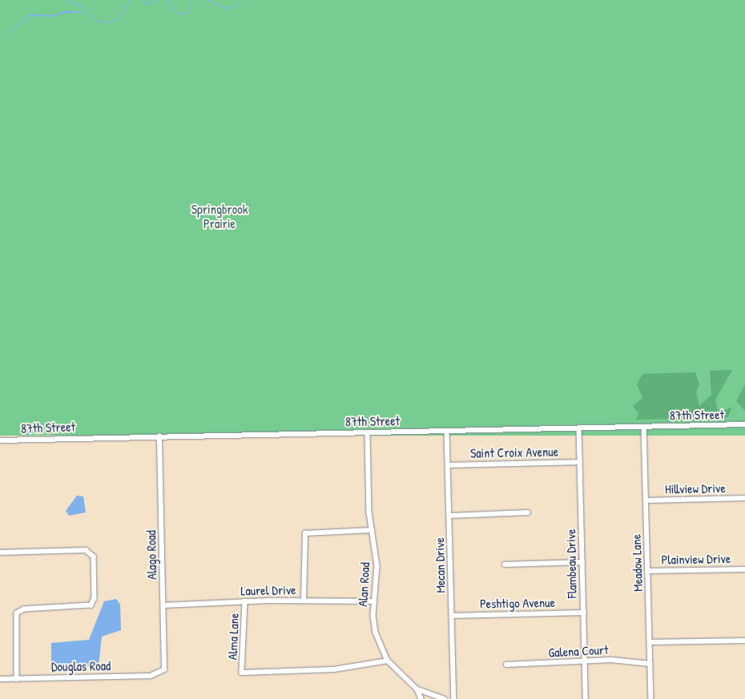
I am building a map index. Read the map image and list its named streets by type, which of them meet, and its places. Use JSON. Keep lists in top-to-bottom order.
{
  "streets": {
    "street": [
      "87th Street",
      "Saint Croix Avenue",
      "Hillview Drive",
      "Alago Road",
      "Plainview Drive",
      "Meadow Lane",
      "Flambeau Drive",
      "Mecan Drive",
      "Alan Road",
      "Laurel Drive",
      "Peshtigo Avenue",
      "Alma Lane",
      "Galena Court",
      "Douglas Road"
    ]
  },
  "crossings": [
    ["87th Street", "Alago Road"],
    ["87th Street", "Meadow Lane"],
    ["87th Street", "Flambeau Drive"],
    ["87th Street", "Mecan Drive"],
    ["87th Street", "Alan Road"],
    ["Saint Croix Avenue", "Flambeau Drive"],
    ["Saint Croix Avenue", "Mecan Drive"],
    ["Hillview Drive", "Meadow Lane"],
    ["Alago Road", "Laurel Drive"],
    ["Alago Road", "Douglas Road"],
    ["Plainview Drive", "Meadow Lane"],
    ["Meadow Lane", "Galena Court"],
    ["Flambeau Drive", "Peshtigo Avenue"],
    ["Flambeau Drive", "Galena Court"],
    ["Mecan Drive", "Peshtigo Avenue"],
    ["Alan Road", "Laurel Drive"],
    ["Alan Road", "Alma Lane"],
    ["Laurel Drive", "Alma Lane"]
  ],
  "parks": ["Springbrook Prairie"]
}
